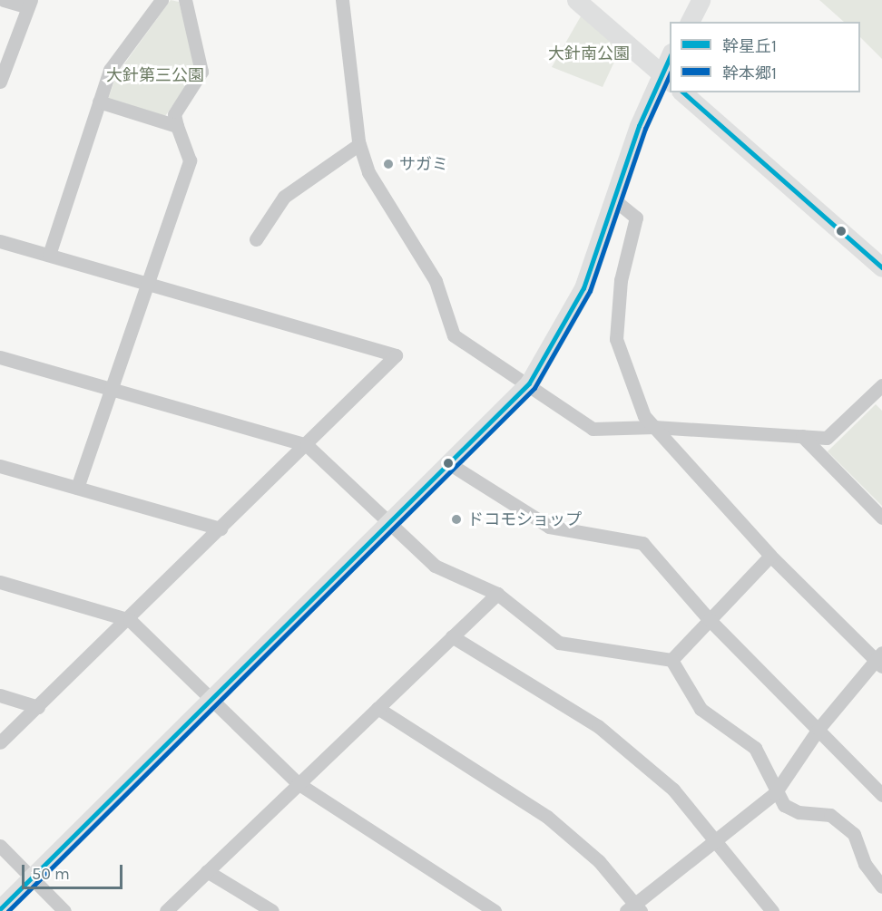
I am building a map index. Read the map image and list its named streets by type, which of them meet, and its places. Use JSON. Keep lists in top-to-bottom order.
{
  "parks": ["大針南公園", "大針第三公園"],
  "places": ["サガミ", "ドコモショップ"],
  "lines": ["transit line 幹星丘1", "transit line 幹本郷1"],
  "legend": ["幹星丘1", "幹本郷1"],
  "scale_bar": "50 m"
}
